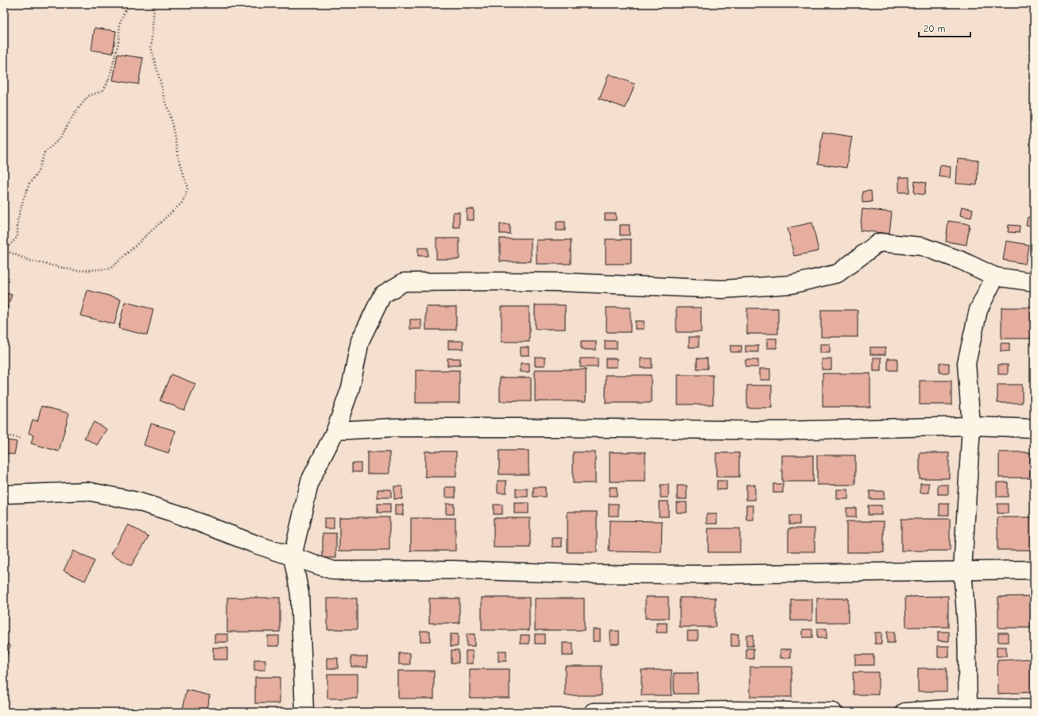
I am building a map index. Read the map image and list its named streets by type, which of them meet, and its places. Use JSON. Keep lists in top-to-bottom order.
{
  "scale_bar": "20 m"
}
